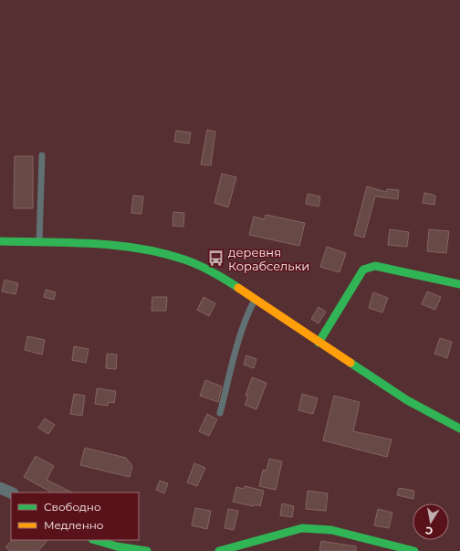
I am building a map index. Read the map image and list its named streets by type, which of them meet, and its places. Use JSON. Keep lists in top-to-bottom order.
{
  "places": {
    "bus stop": ["деревня Корабсельки"]
  },
  "legend": ["Свободно", "Медленно"],
  "north": "bottom"
}
